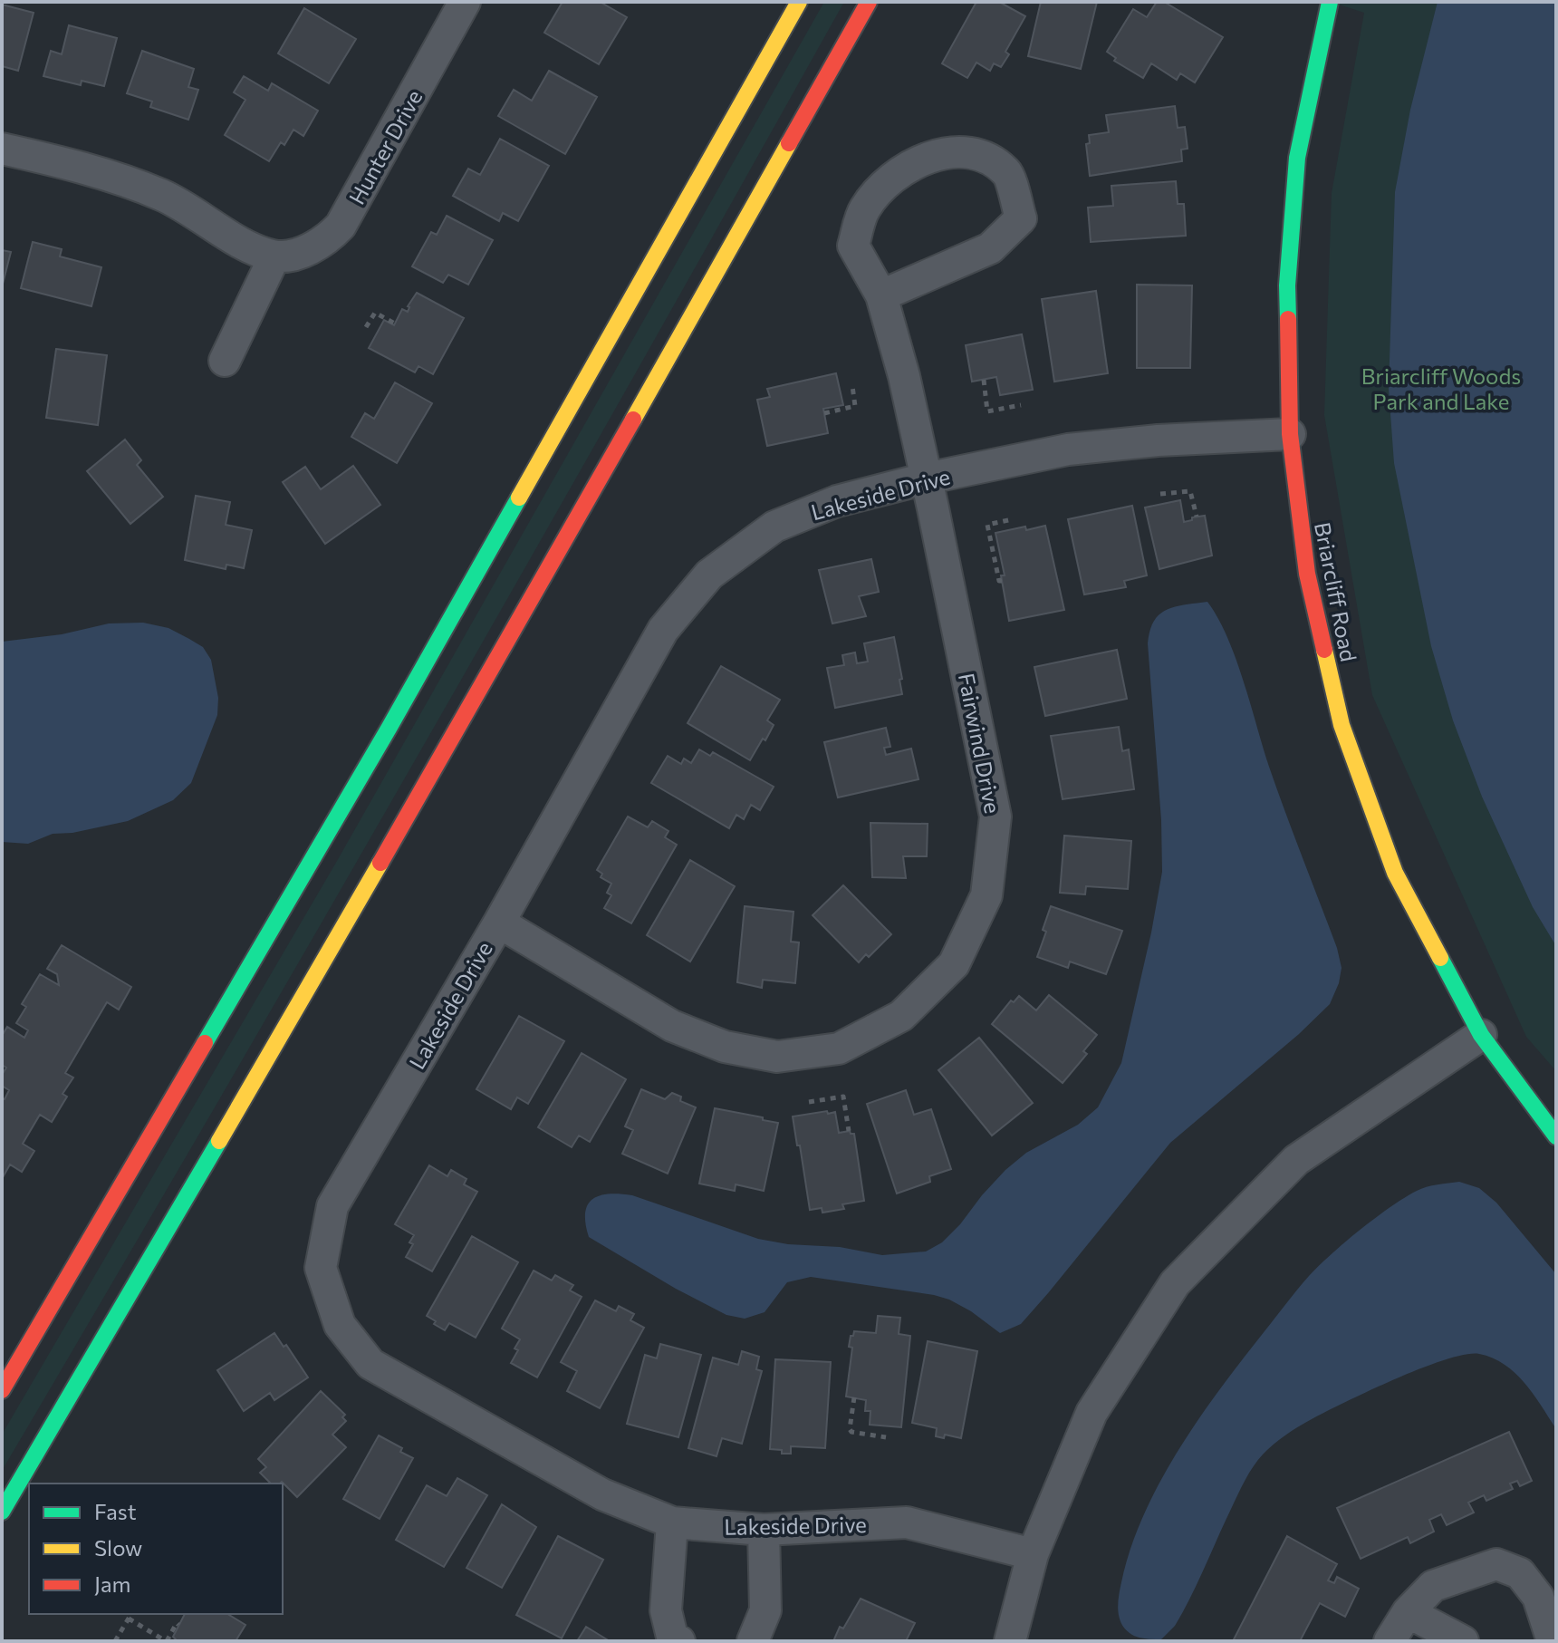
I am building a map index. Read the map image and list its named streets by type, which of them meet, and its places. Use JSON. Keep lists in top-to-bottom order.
{
  "streets": {
    "main road": ["Briarcliff Road"],
    "street": ["Hunter Drive", "Lakeside Drive", "Fairwind Drive"]
  },
  "crossings": [
    ["Lakeside Drive", "Briarcliff Road"],
    ["Lakeside Drive", "Fairwind Drive"]
  ],
  "parks": ["Briarcliff Woods Park and Lake"],
  "legend": ["Fast", "Slow", "Jam"]
}
